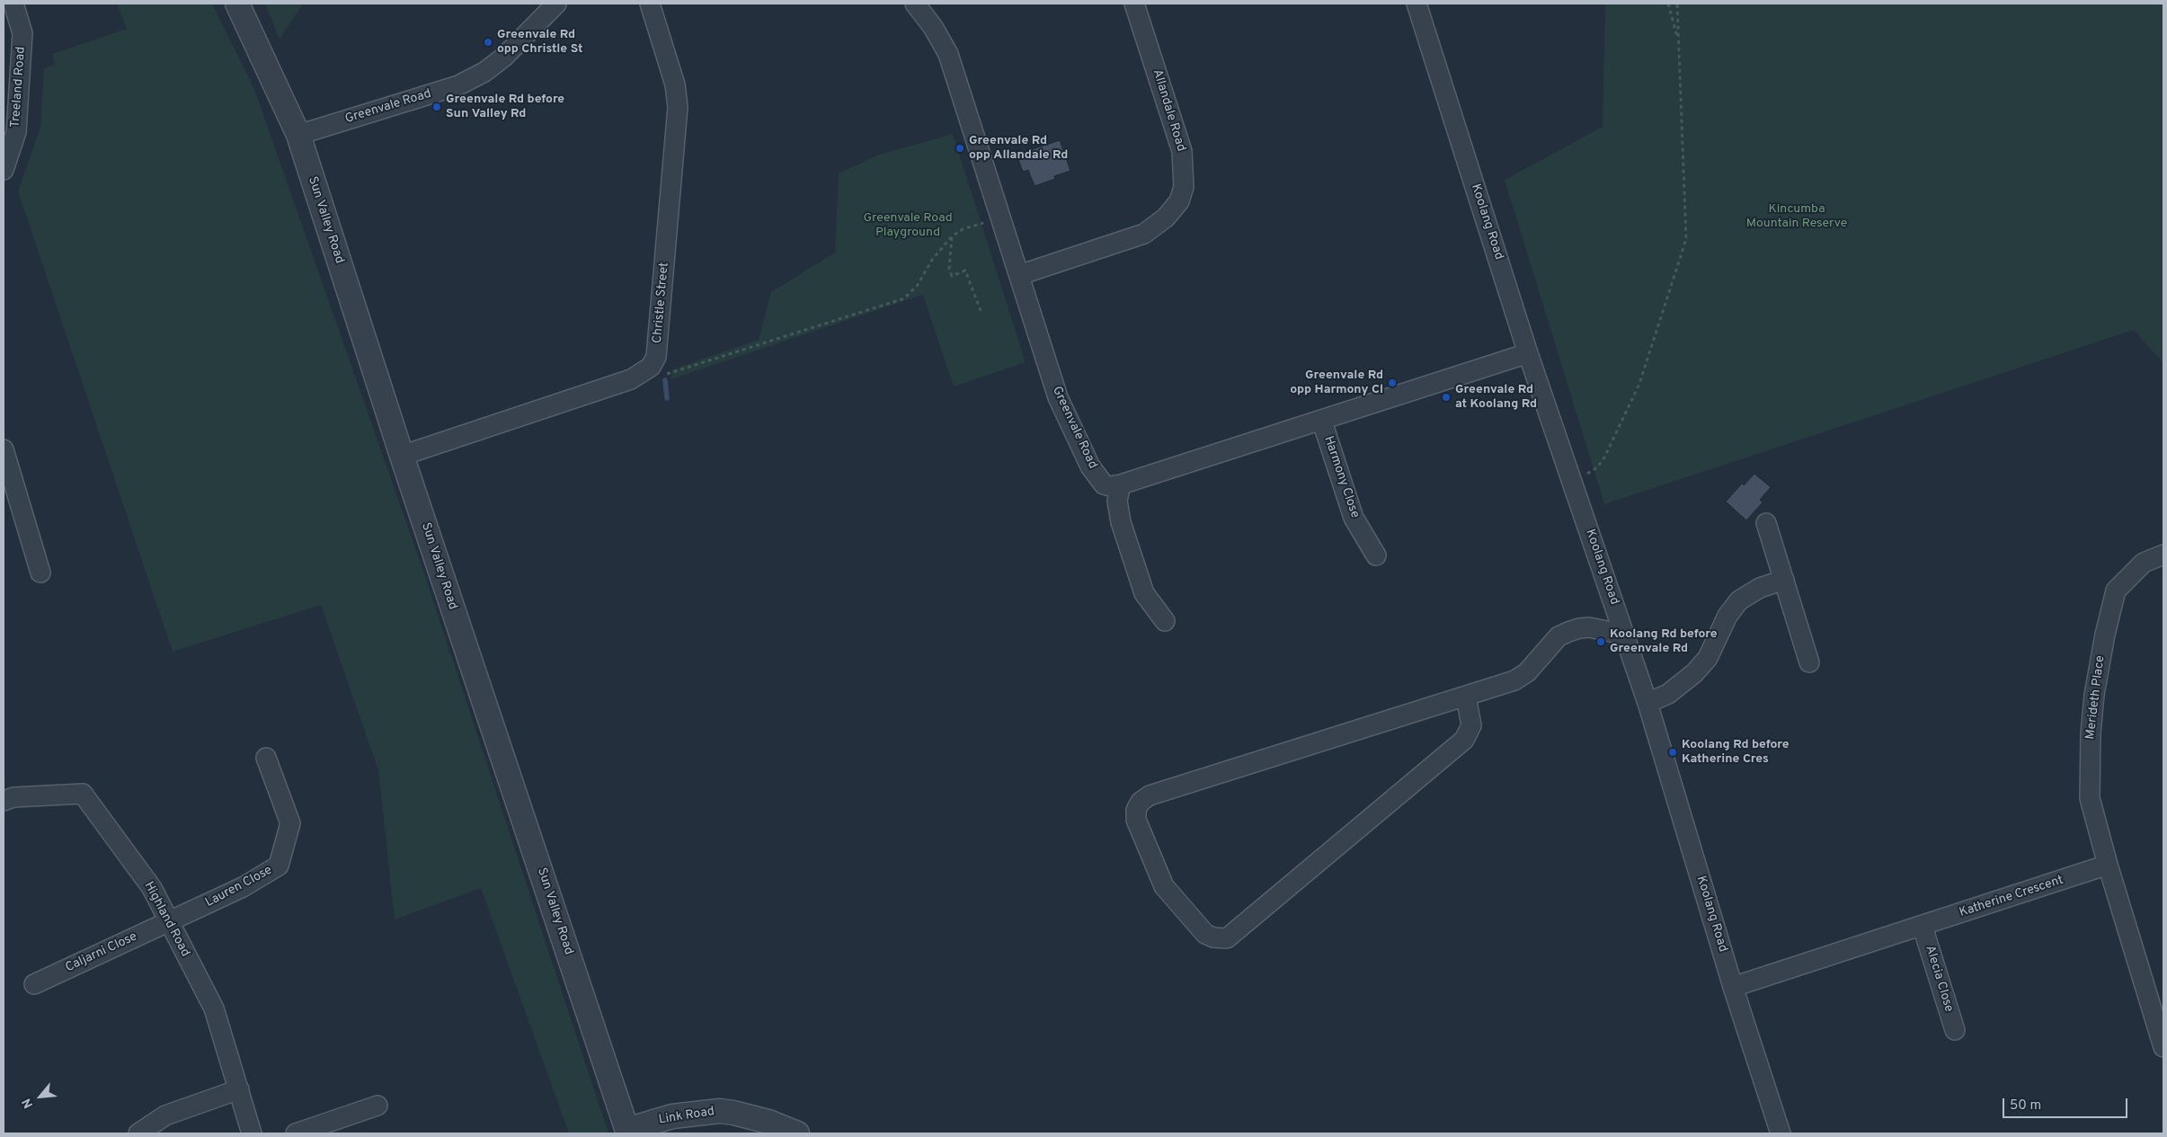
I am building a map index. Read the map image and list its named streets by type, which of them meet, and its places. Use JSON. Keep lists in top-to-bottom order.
{
  "streets": {
    "street": [
      "Treeland Road",
      "Greenvale Road",
      "Allandale Road",
      "Sun Valley Road",
      "Koolang Road",
      "Christle Street",
      "Harmony Close",
      "Merideth Place",
      "Lauren Close",
      "Katherine Crescent",
      "Highland Road",
      "Caljarni Close",
      "Alecia Close",
      "Link Road"
    ]
  },
  "crossings": [
    ["Greenvale Road", "Allandale Road"],
    ["Greenvale Road", "Sun Valley Road"],
    ["Greenvale Road", "Koolang Road"],
    ["Greenvale Road", "Harmony Close"],
    ["Sun Valley Road", "Christle Street"],
    ["Sun Valley Road", "Link Road"],
    ["Koolang Road", "Katherine Crescent"],
    ["Merideth Place", "Katherine Crescent"],
    ["Lauren Close", "Highland Road"],
    ["Lauren Close", "Caljarni Close"],
    ["Katherine Crescent", "Alecia Close"],
    ["Highland Road", "Caljarni Close"]
  ],
  "parks": ["Kincumba Mountain Reserve", "Greenvale Road Playground"],
  "places": [
    "Greenvale Rd opp Christle St",
    "Greenvale Rd before Sun Valley Rd",
    "Greenvale Rd opp Allandale Rd",
    "Greenvale Rd opp Harmony Cl",
    "Greenvale Rd at Koolang Rd",
    "Koolang Rd before Greenvale Rd",
    "Koolang Rd before Katherine Cres"
  ],
  "scale_bar": "50 m",
  "north": "bottom left"
}
